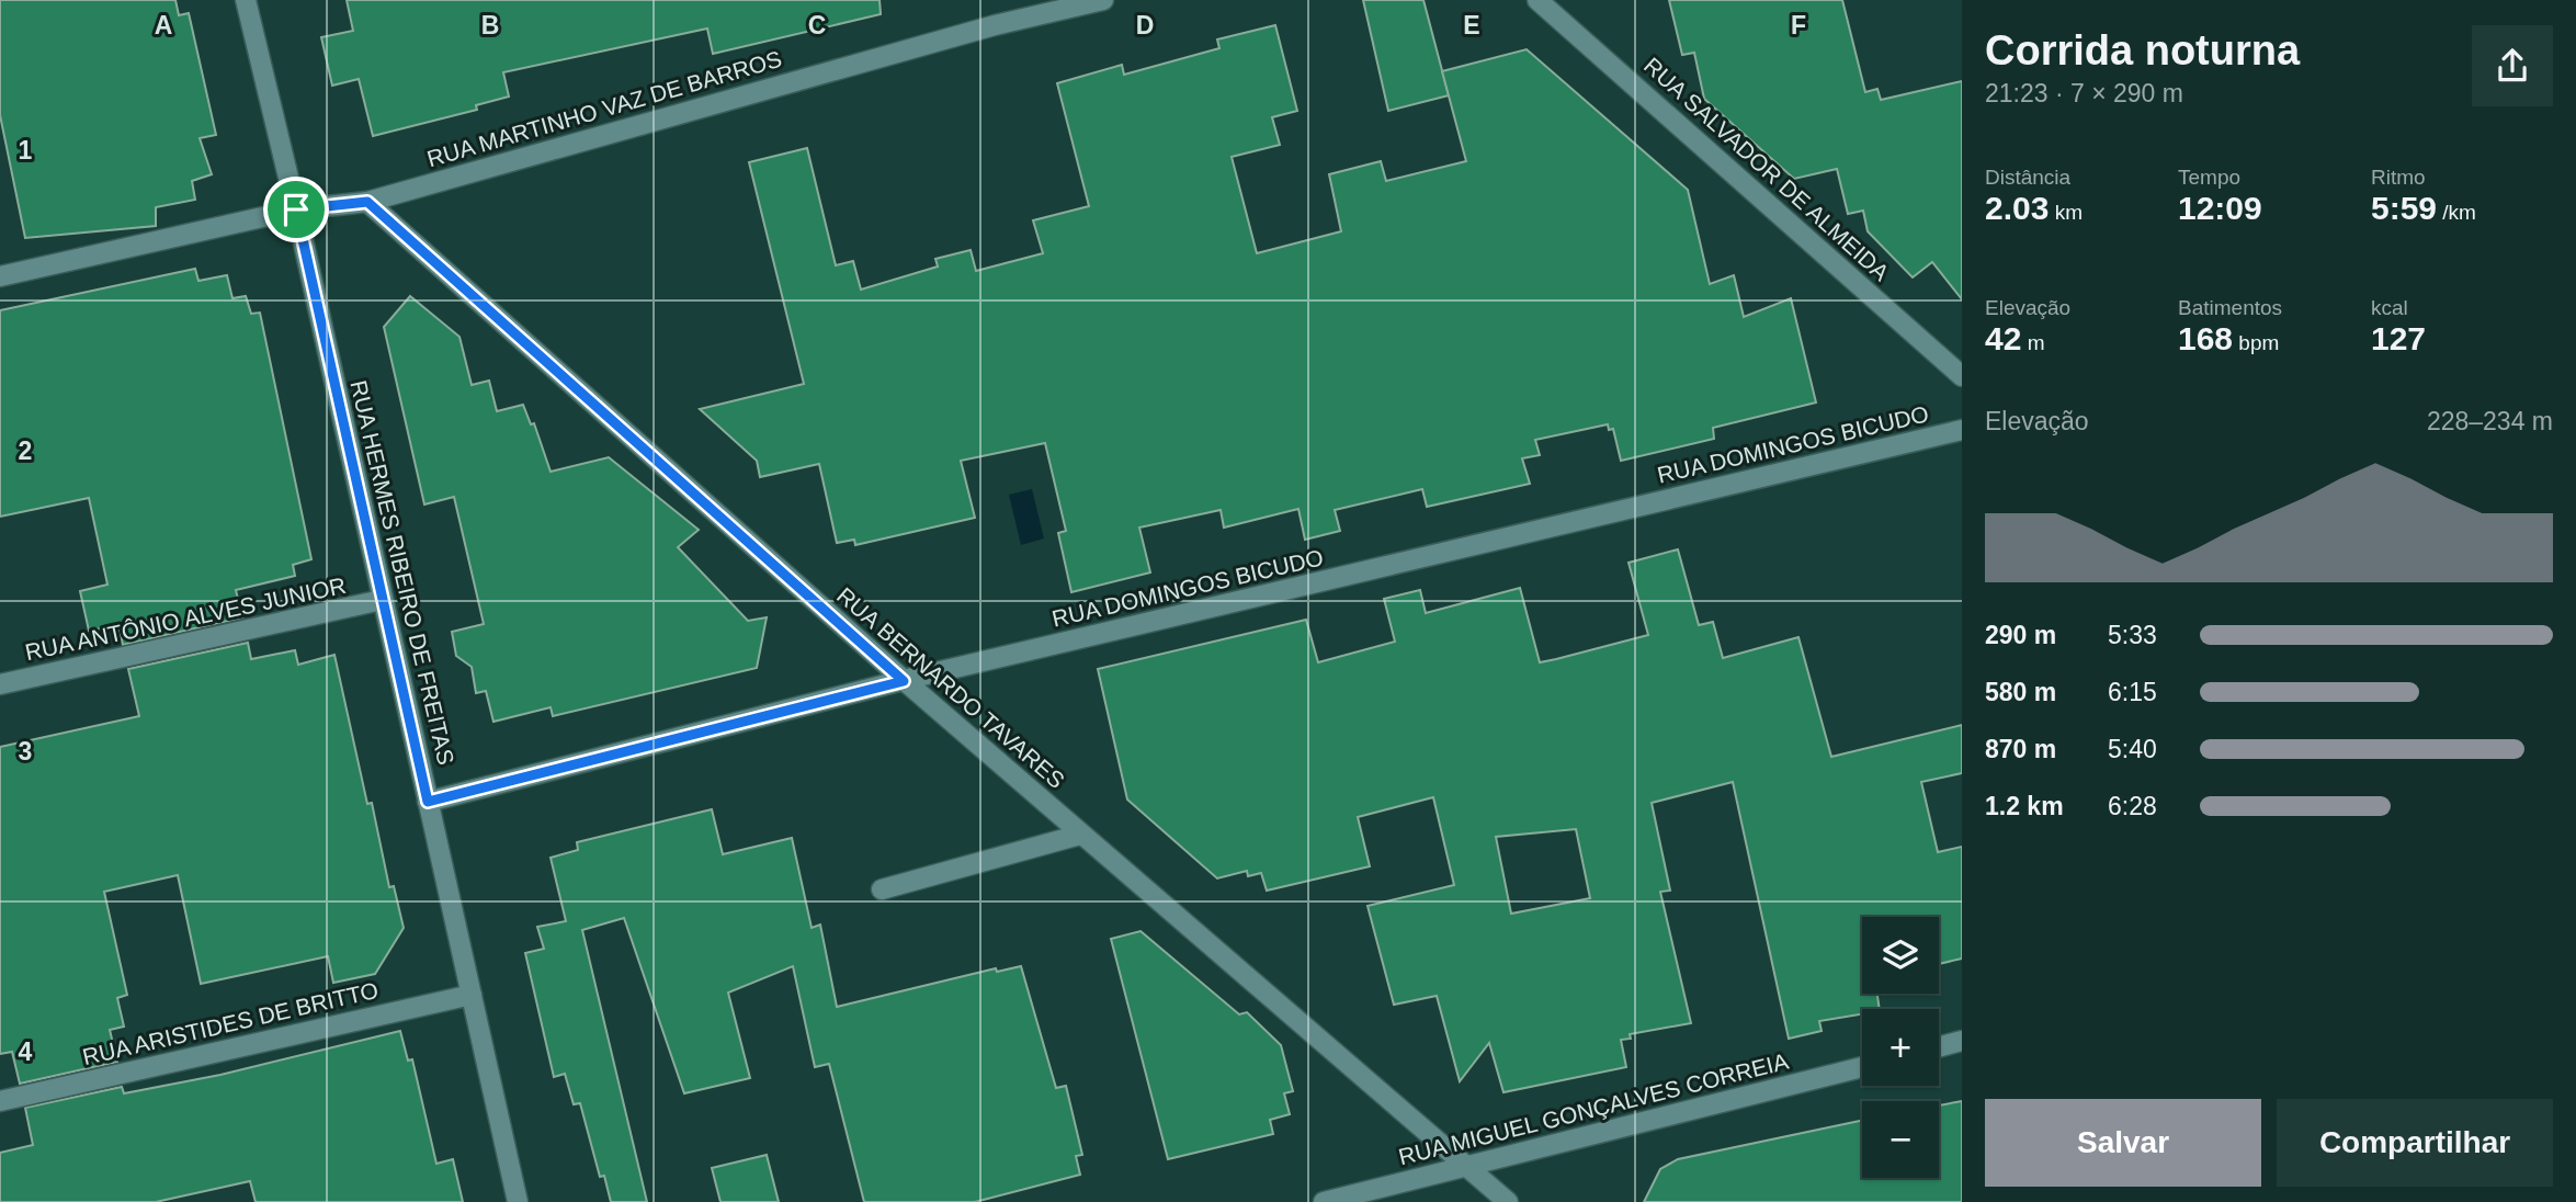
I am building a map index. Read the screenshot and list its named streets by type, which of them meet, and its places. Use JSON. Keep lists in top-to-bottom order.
{
  "streets": {
    "street": [
      "RUA MARTINHO VAZ DE BARROS",
      "RUA SALVADOR DE ALMEIDA",
      "RUA DOMINGOS BICUDO",
      "RUA HERMES RIBEIRO DE FREITAS",
      "RUA ANTÔNIO ALVES JUNIOR",
      "RUA BERNARDO TAVARES",
      "RUA ARISTIDES DE BRITTO",
      "RUA MIGUEL GONÇALVES CORREIA"
    ]
  },
  "crossings": [
    ["RUA MARTINHO VAZ DE BARROS", "RUA HERMES RIBEIRO DE FREITAS"],
    ["RUA MARTINHO VAZ DE BARROS", "RUA BERNARDO TAVARES"],
    ["RUA DOMINGOS BICUDO", "RUA HERMES RIBEIRO DE FREITAS"],
    ["RUA DOMINGOS BICUDO", "RUA BERNARDO TAVARES"],
    ["RUA HERMES RIBEIRO DE FREITAS", "RUA ANTÔNIO ALVES JUNIOR"],
    ["RUA HERMES RIBEIRO DE FREITAS", "RUA ARISTIDES DE BRITTO"],
    ["RUA BERNARDO TAVARES", "RUA MIGUEL GONÇALVES CORREIA"]
  ],
  "page": {
    "heading": ["Corrida noturna", "21:23 · 7 × 290 m"],
    "stats": [
      ["Distância", "2.03 km"],
      ["Tempo", "12:09"],
      ["Ritmo", "5:59 /km"],
      ["Elevação", "42 m"],
      ["Batimentos", "168 bpm"],
      ["kcal", "127"]
    ],
    "chart": ["Elevação", "228–234 m"],
    "list": [
      {
        "name": "290 m",
        "note": "5:33"
      },
      {
        "name": "580 m",
        "note": "6:15"
      },
      {
        "name": "870 m",
        "note": "5:40"
      },
      {
        "name": "1.2 km",
        "note": "6:28"
      }
    ],
    "map_buttons": ["+", "−"],
    "buttons": ["Salvar", "Compartilhar"]
  },
  "grid": {
    "columns": [
      "A",
      "B",
      "C",
      "D",
      "E",
      "F"
    ],
    "rows": [
      "1",
      "2",
      "3",
      "4"
    ]
  }
}
